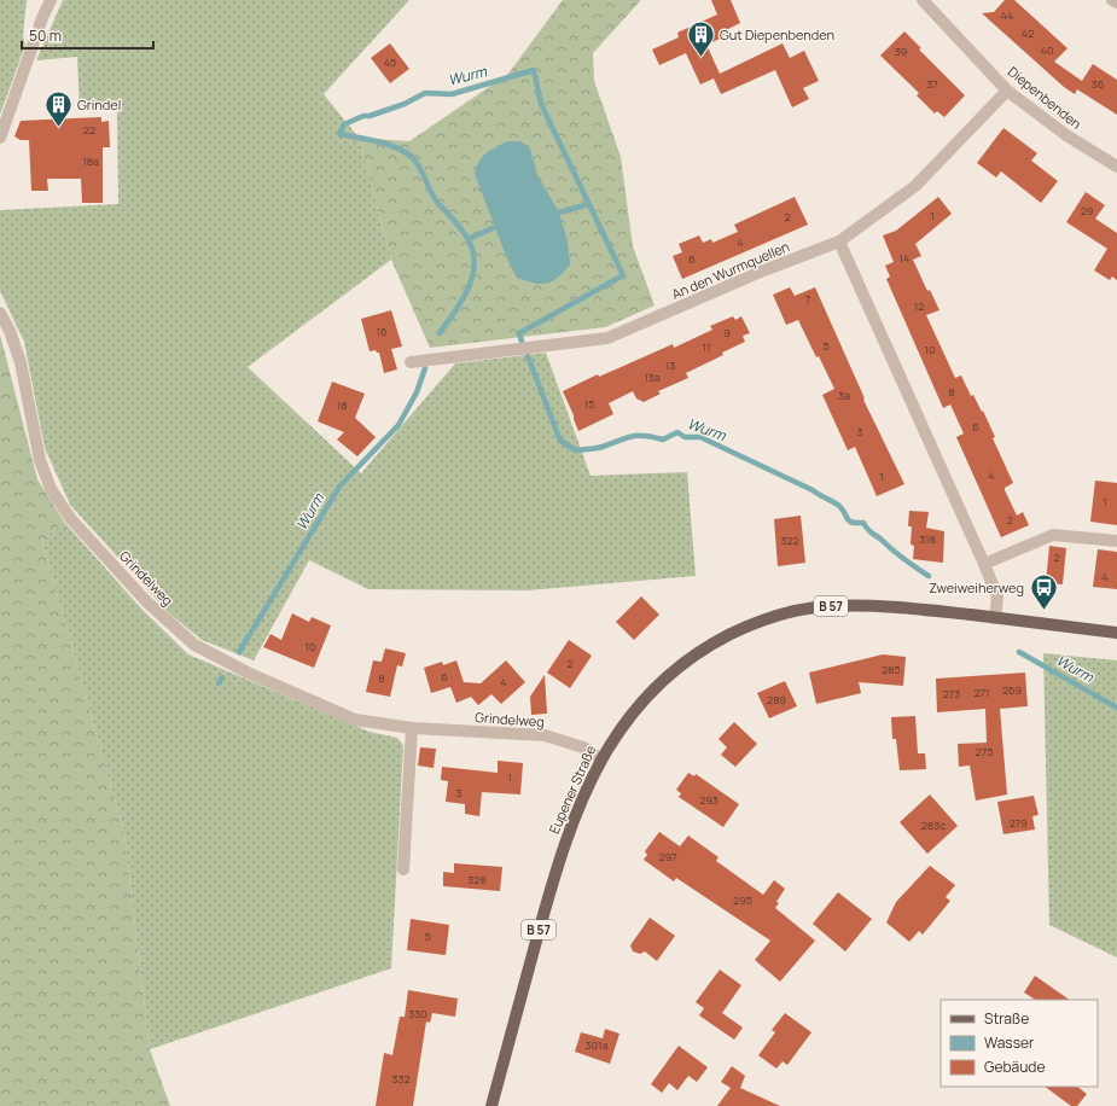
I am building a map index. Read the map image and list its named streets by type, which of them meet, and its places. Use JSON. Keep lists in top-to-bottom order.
{
  "streets": {
    "main road": ["B 57", "Eupener Straße"],
    "street": ["Diepenbenden", "An den Wurmquellen", "Grindelweg"]
  },
  "crossings": [
    ["Diepenbenden", "An den Wurmquellen"],
    ["Grindelweg", "Eupener Straße"]
  ],
  "water": ["Wurm"],
  "places": {
    "building": ["Gut Diepenbenden", "Grindel"],
    "bus stop": ["Zweiweiherweg"]
  },
  "house_numbers": [
    "44",
    "42",
    "40",
    "39",
    "45",
    "37",
    "36",
    "22",
    "18a",
    "29",
    "1",
    "2",
    "4",
    "14",
    "6",
    "7",
    "12",
    "16",
    "9",
    "5",
    "11",
    "10",
    "13",
    "13a",
    "8",
    "3a",
    "15",
    "18",
    "6",
    "3",
    "4",
    "1",
    "1",
    "2",
    "318",
    "322",
    "2",
    "4",
    "10",
    "2",
    "285",
    "6",
    "8",
    "4",
    "269",
    "271",
    "273",
    "289",
    "275",
    "1",
    "3",
    "293",
    "279",
    "283c",
    "297",
    "328",
    "295",
    "5",
    "330",
    "301a",
    "332"
  ],
  "legend": ["Straße", "Wasser", "Gebäude"],
  "scale_bar": "50 m"
}
